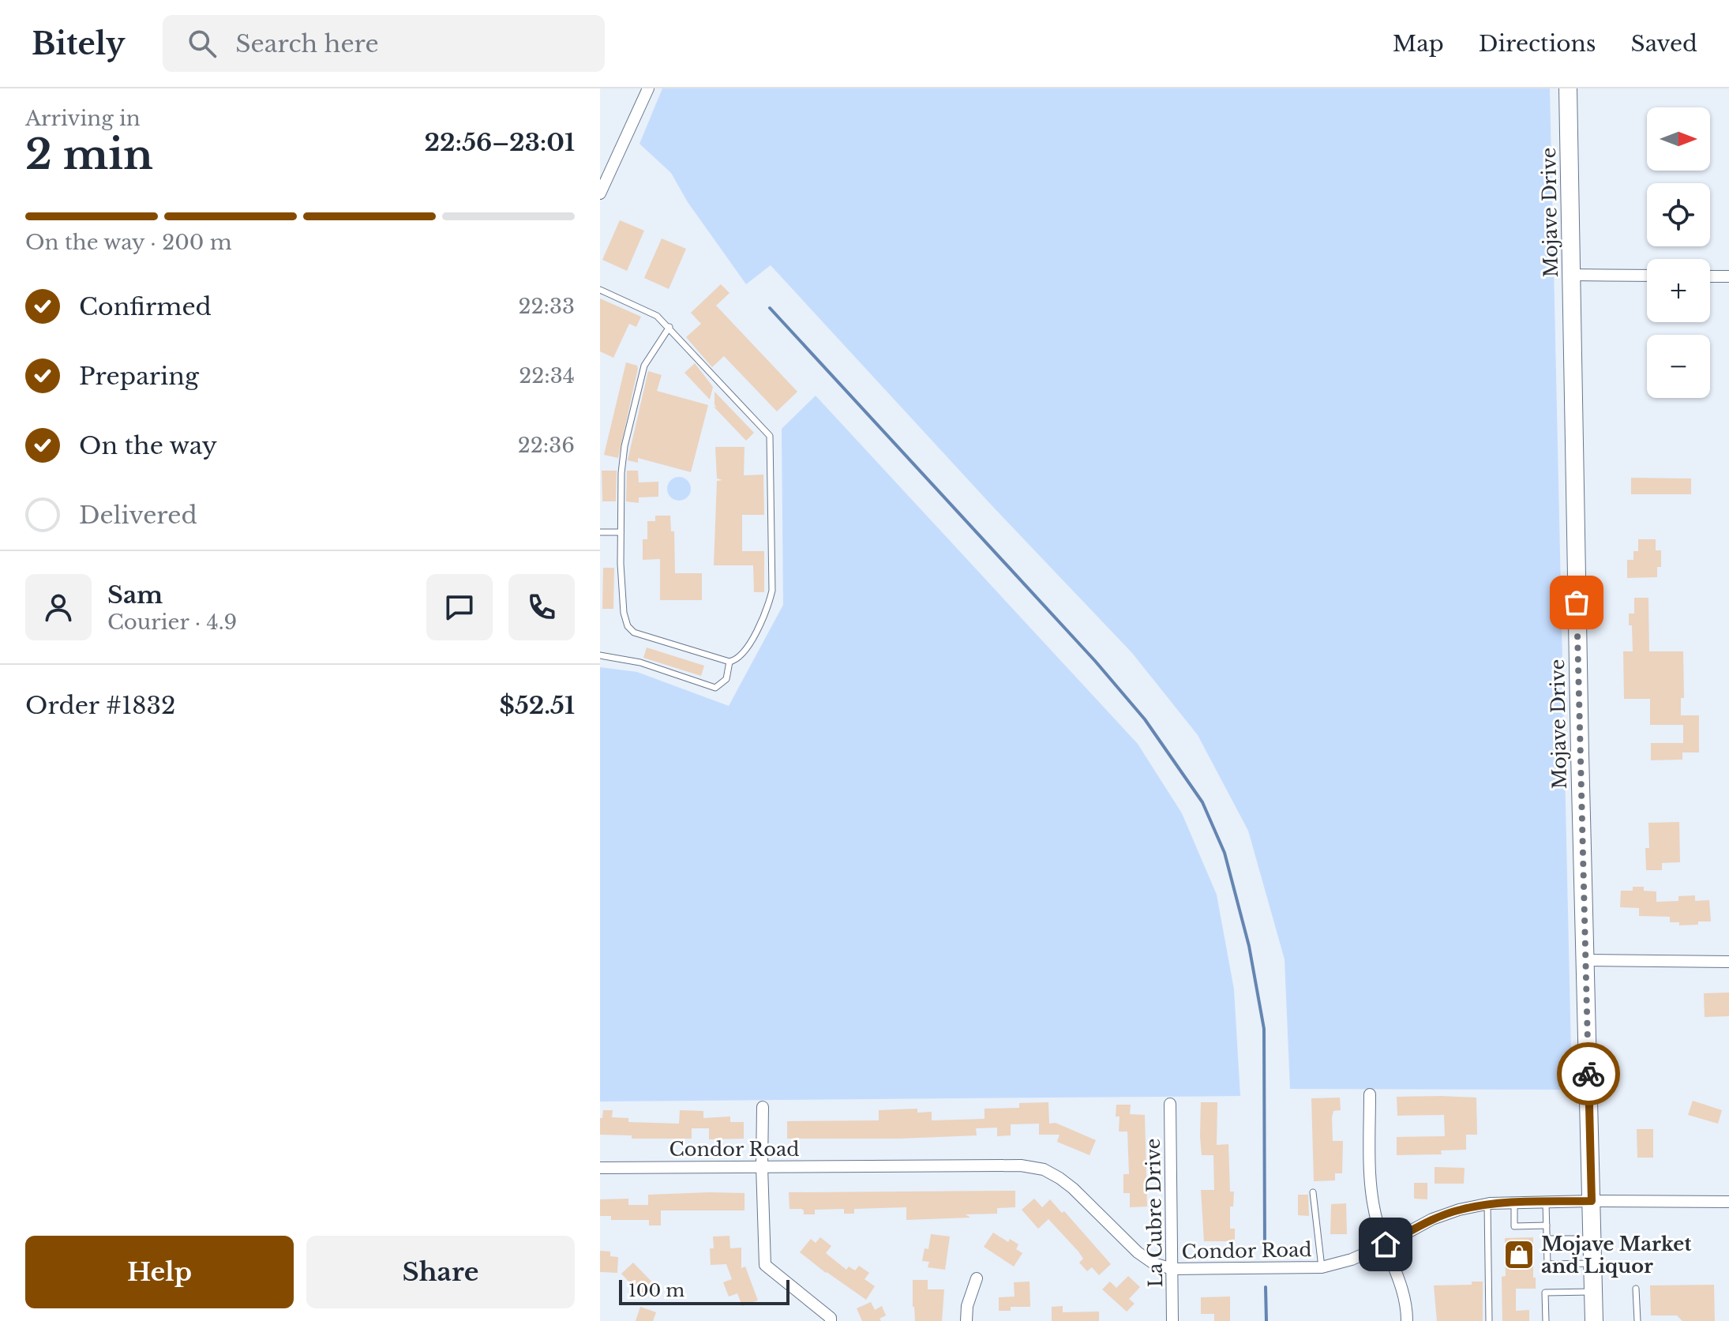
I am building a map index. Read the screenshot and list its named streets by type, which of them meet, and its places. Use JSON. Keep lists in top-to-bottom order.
{
  "streets": {
    "main road": ["Mojave Drive"],
    "street": ["Condor Road", "La Cubre Drive"]
  },
  "crossings": [
    ["Mojave Drive", "Condor Road"],
    ["Condor Road", "La Cubre Drive"]
  ],
  "places": {
    "shop": ["Mojave Market and Liquor"]
  },
  "scale_bar": "100 m",
  "north": "right",
  "page": {
    "header": "Bitely",
    "search": "Search here",
    "nav": ["Map", "Directions", "Saved"],
    "heading": ["2 min", "Arriving in", "22:56–23:01"],
    "panel": [
      "Sam",
      "Courier · 4.9",
      "Order #1832",
      "$52.51"
    ],
    "map_buttons": ["+", "−"],
    "bar": "On the way · 200 m",
    "list": [
      ["Confirmed", "22:33"],
      ["Preparing", "22:34"],
      ["On the way", "22:36"],
      "Delivered"
    ],
    "buttons": ["Help", "Share"],
    "scale": "100 m"
  }
}
